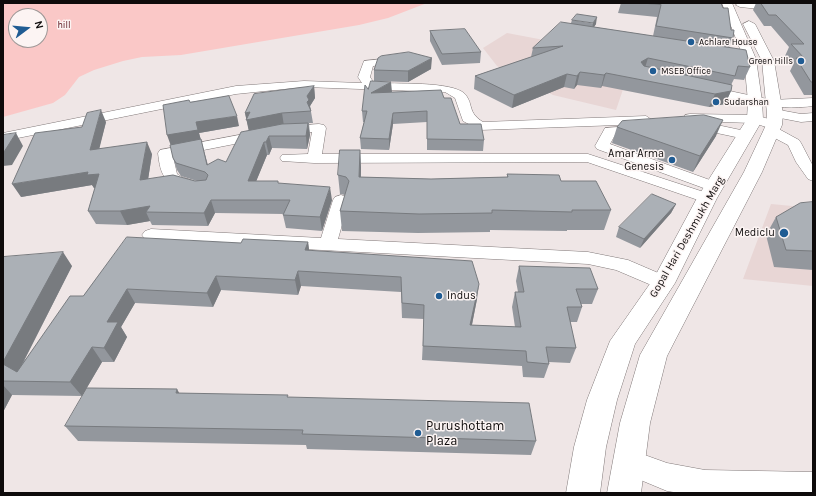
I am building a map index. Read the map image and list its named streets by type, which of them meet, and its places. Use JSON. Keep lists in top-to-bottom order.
{
  "streets": {
    "main road": ["Gopal Hari Deshmukh Marg"]
  },
  "parks": ["hill"],
  "places": [
    "Achlare House",
    "Green Hills",
    "MSEB Office",
    "Sudarshan",
    "Amar Arma Genesis",
    "Mediclu",
    "Indus",
    "Purushottam Plaza"
  ],
  "north": "right"
}
